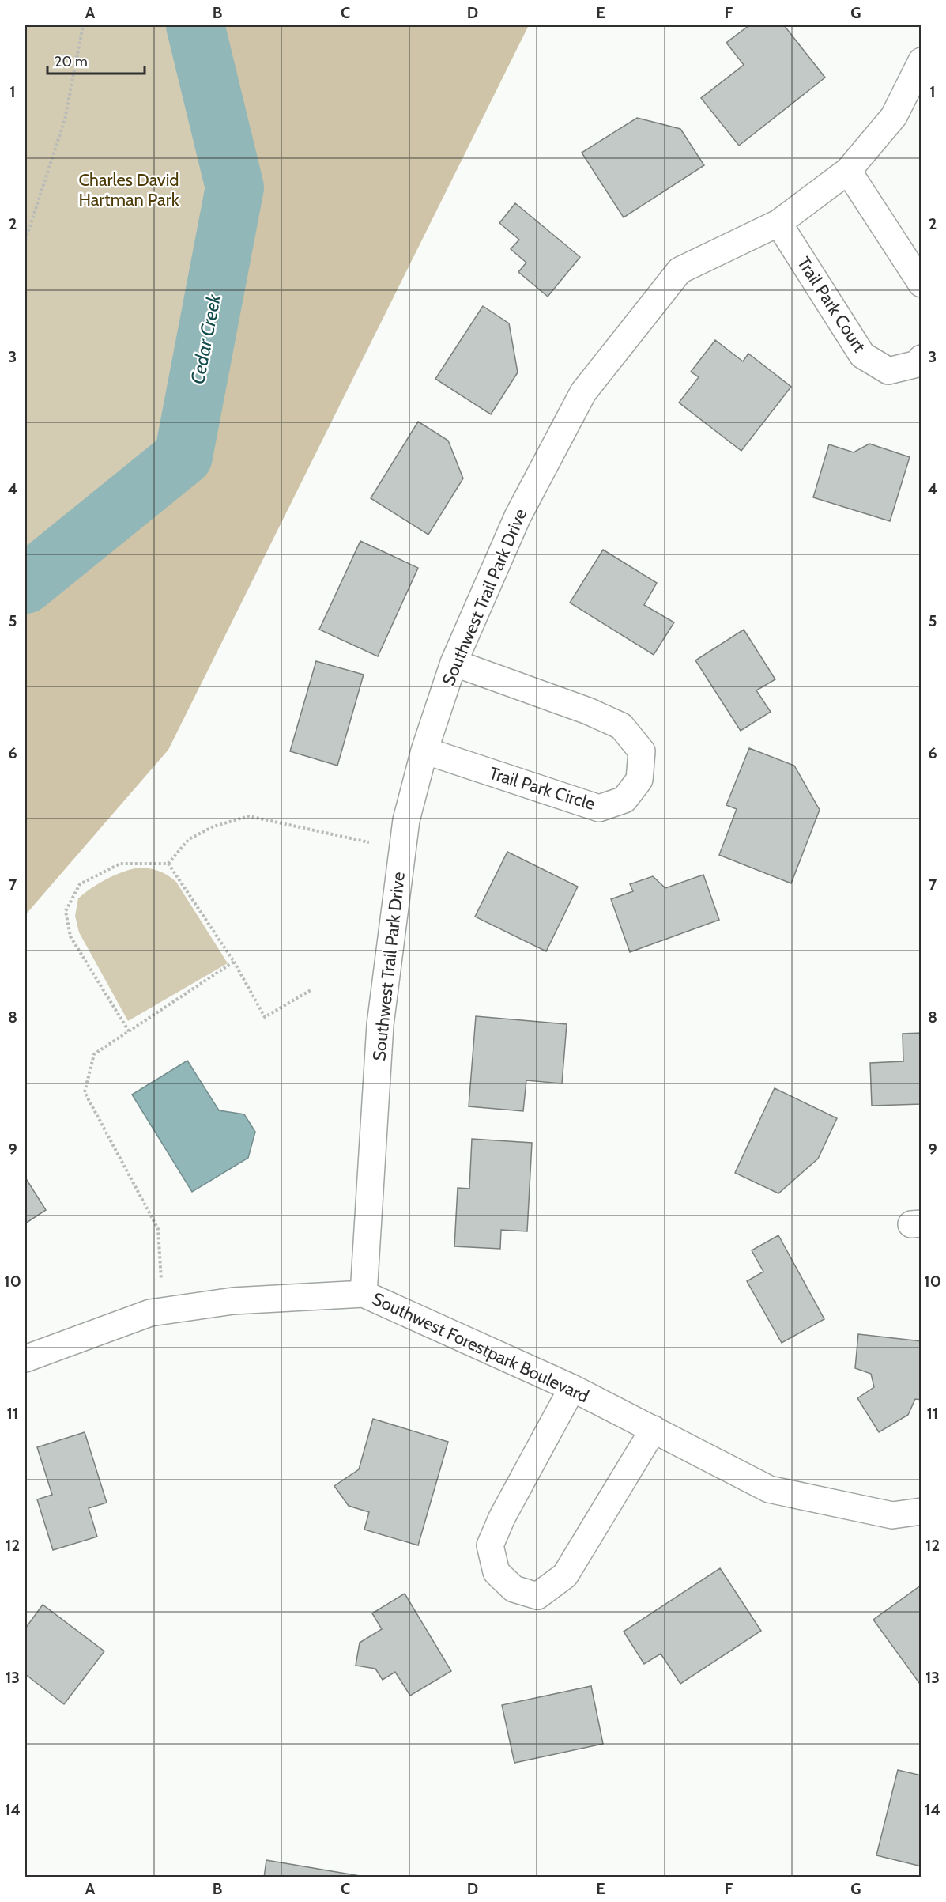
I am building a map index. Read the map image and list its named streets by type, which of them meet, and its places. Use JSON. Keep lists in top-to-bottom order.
{
  "streets": {
    "street": [
      "Trail Park Court",
      "Southwest Trail Park Drive",
      "Trail Park Circle",
      "Southwest Forestpark Boulevard"
    ]
  },
  "crossings": [
    ["Trail Park Court", "Southwest Trail Park Drive"],
    ["Southwest Trail Park Drive", "Trail Park Circle"],
    ["Southwest Trail Park Drive", "Southwest Forestpark Boulevard"]
  ],
  "water": ["Cedar Creek"],
  "parks": ["Charles David Hartman Park"],
  "scale_bar": "20 m",
  "grid": {
    "columns": [
      "A",
      "B",
      "C",
      "D",
      "E",
      "F",
      "G"
    ],
    "rows": [
      "1",
      "2",
      "3",
      "4",
      "5",
      "6",
      "7",
      "8",
      "9",
      "10",
      "11",
      "12",
      "13",
      "14"
    ]
  }
}
